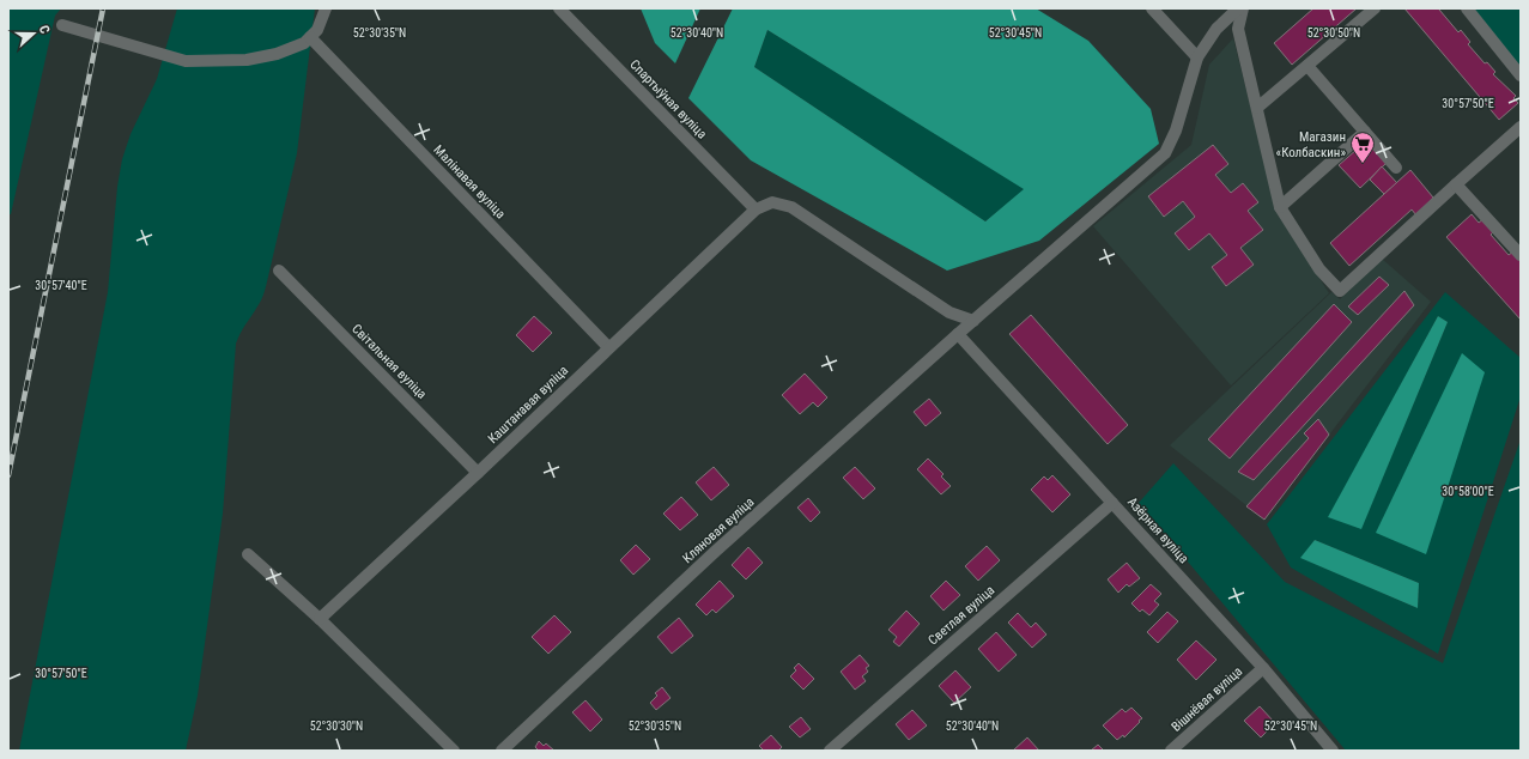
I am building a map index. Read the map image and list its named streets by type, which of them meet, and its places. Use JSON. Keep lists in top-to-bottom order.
{
  "streets": {
    "street": [
      "Спартыўная вуліца",
      "Малінавая вуліца",
      "Світальная вуліца",
      "Каштанавая вуліца",
      "Кляновая вуліца",
      "Азёрная вуліца",
      "Светлая вуліца",
      "Вішнёвая вуліца"
    ]
  },
  "crossings": [
    ["Спартыўная вуліца", "Каштанавая вуліца"],
    ["Малінавая вуліца", "Каштанавая вуліца"],
    ["Світальная вуліца", "Каштанавая вуліца"],
    ["Кляновая вуліца", "Азёрная вуліца"],
    ["Азёрная вуліца", "Светлая вуліца"],
    ["Азёрная вуліца", "Вішнёвая вуліца"]
  ],
  "places": {
    "supermarket": ["Магазин «Колбаскин»"]
  },
  "north": "right",
  "coordinates": [
    "52°30'35\"N",
    "52°30'40\"N",
    "52°30'45\"N",
    "52°30'50\"N",
    "30°57'50\"E",
    "30°57'40\"E",
    "30°58'00\"E",
    "52°30'30\"N"
  ]
}
